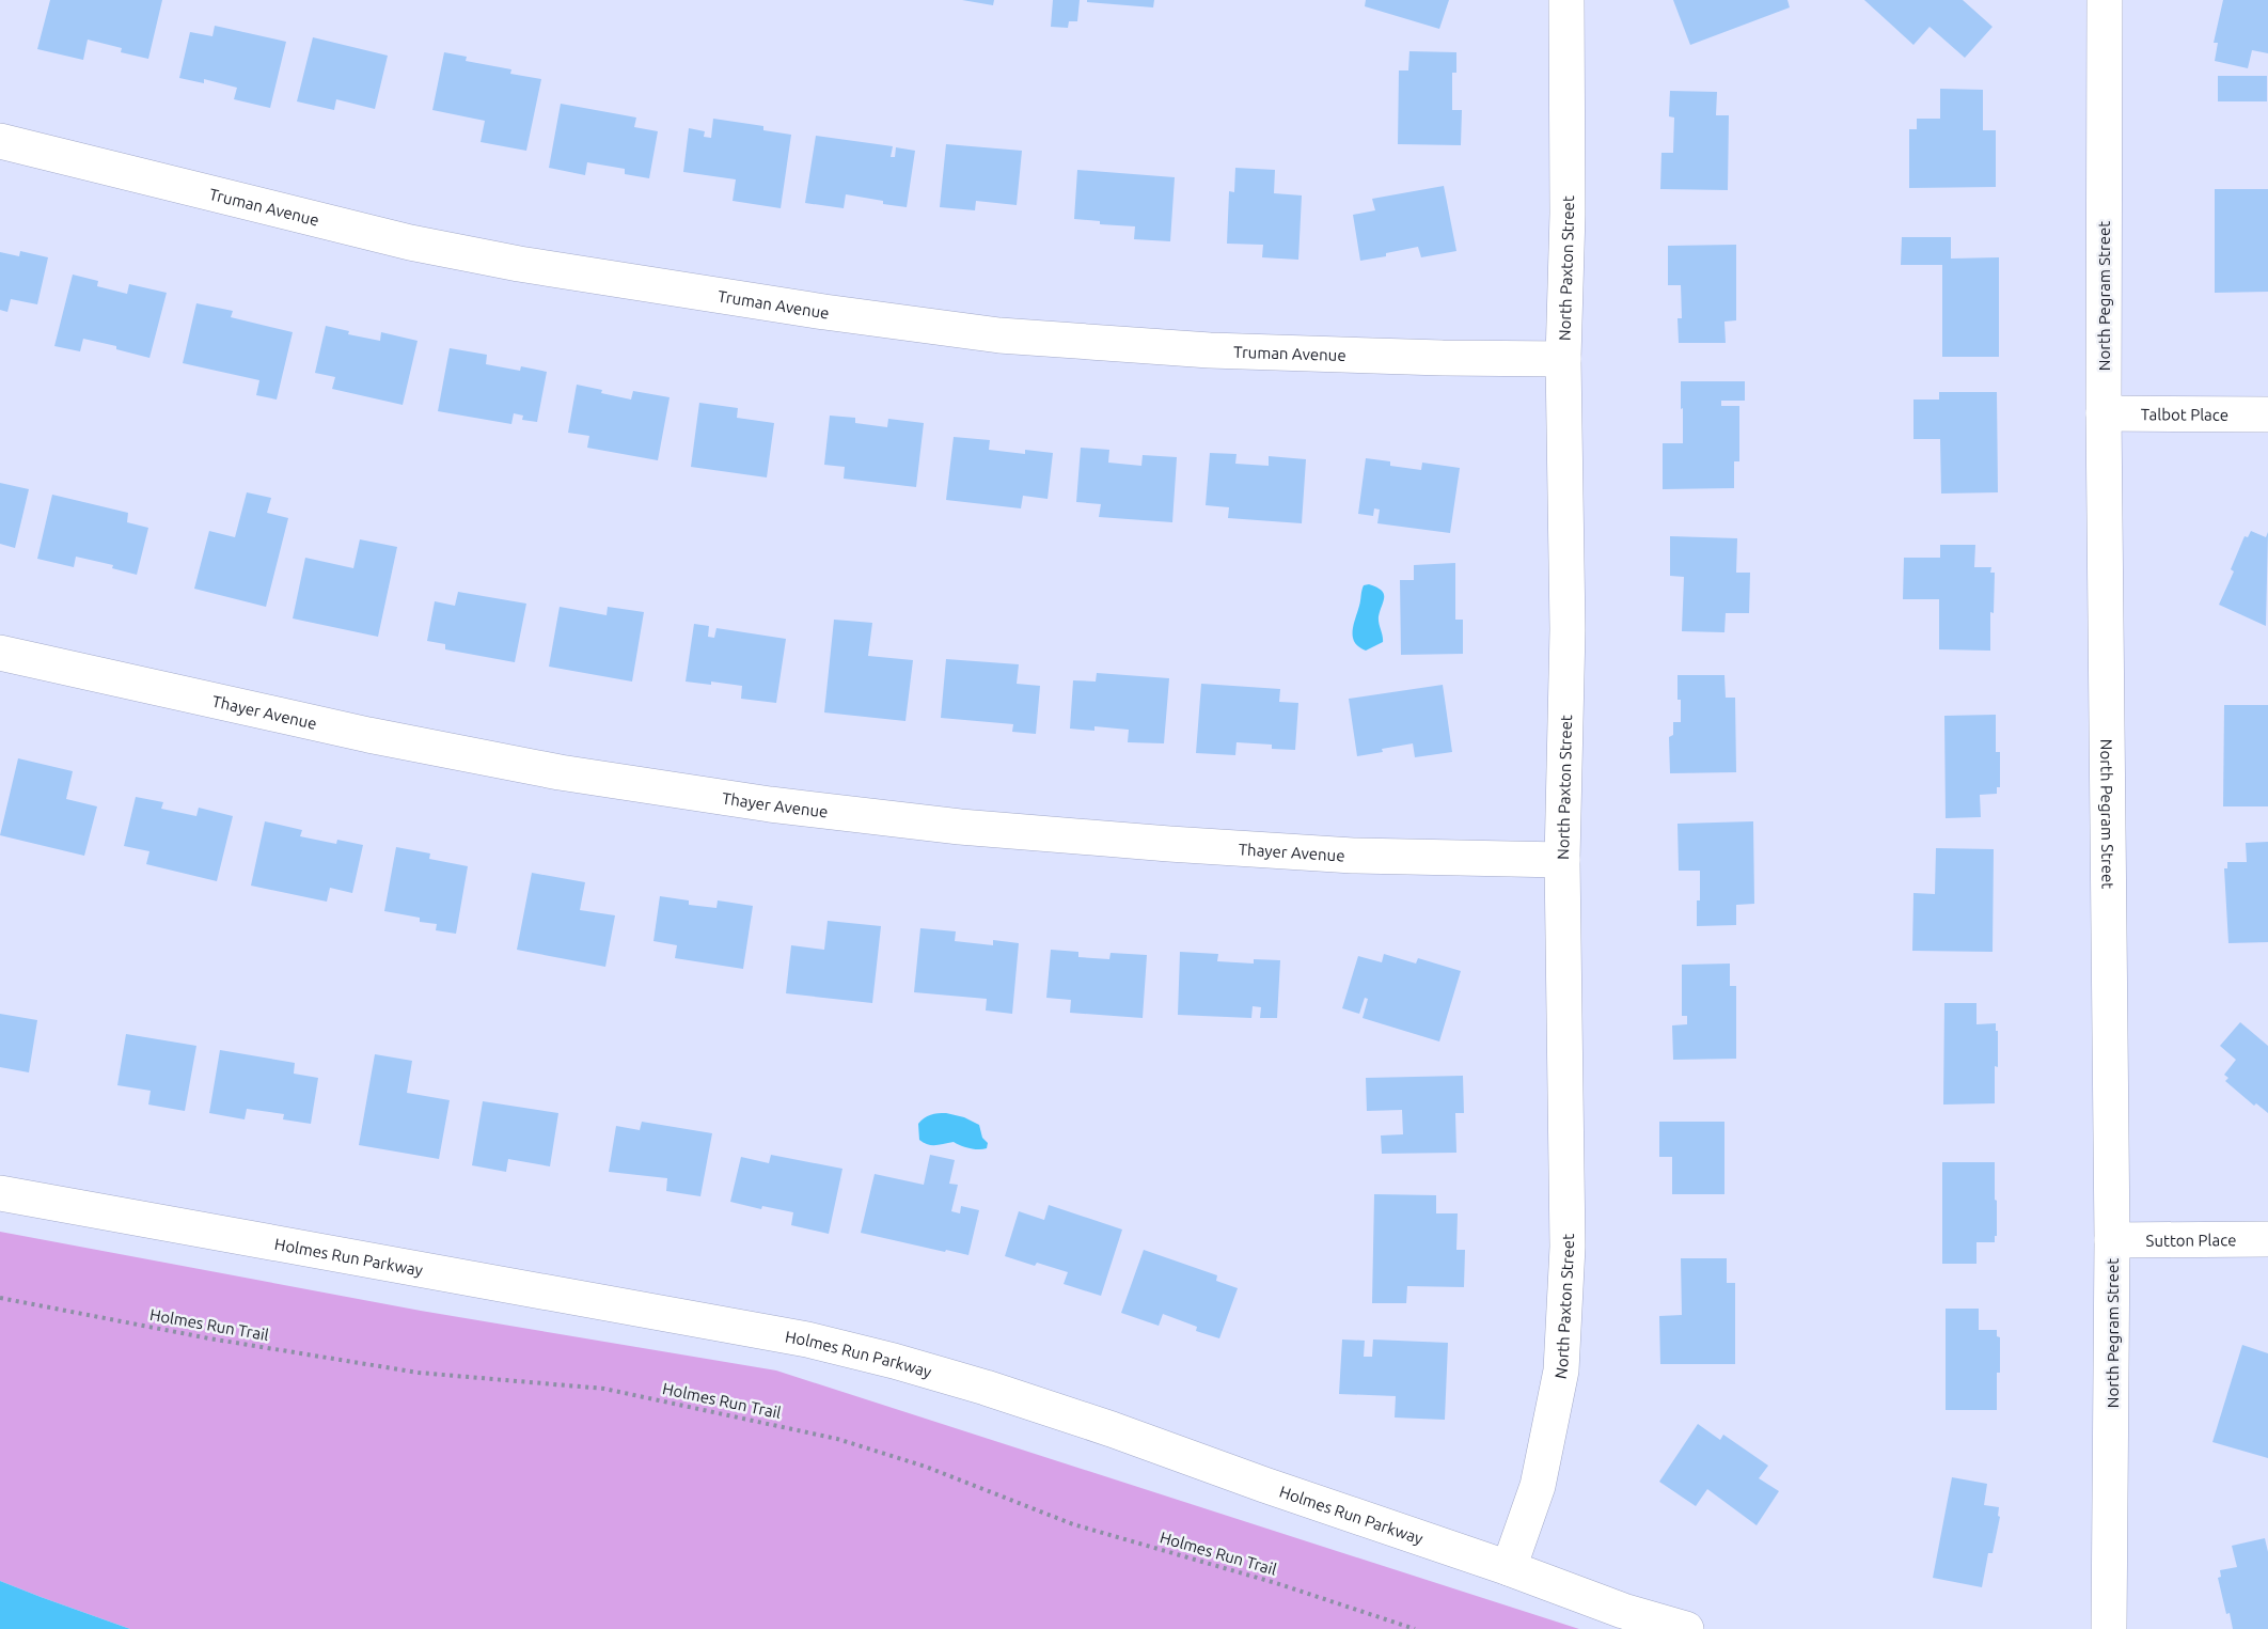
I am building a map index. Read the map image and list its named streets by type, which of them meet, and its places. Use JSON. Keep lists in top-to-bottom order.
{
  "streets": {
    "street": [
      "Truman Avenue",
      "North Paxton Street",
      "North Pegram Street",
      "Talbot Place",
      "Thayer Avenue",
      "Sutton Place",
      "Holmes Run Parkway"
    ],
    "path": ["Holmes Run Trail"]
  },
  "crossings": [
    ["Truman Avenue", "North Paxton Street"],
    ["North Paxton Street", "Thayer Avenue"],
    ["North Paxton Street", "Holmes Run Parkway"],
    ["North Pegram Street", "Talbot Place"],
    ["North Pegram Street", "Sutton Place"]
  ]
}
